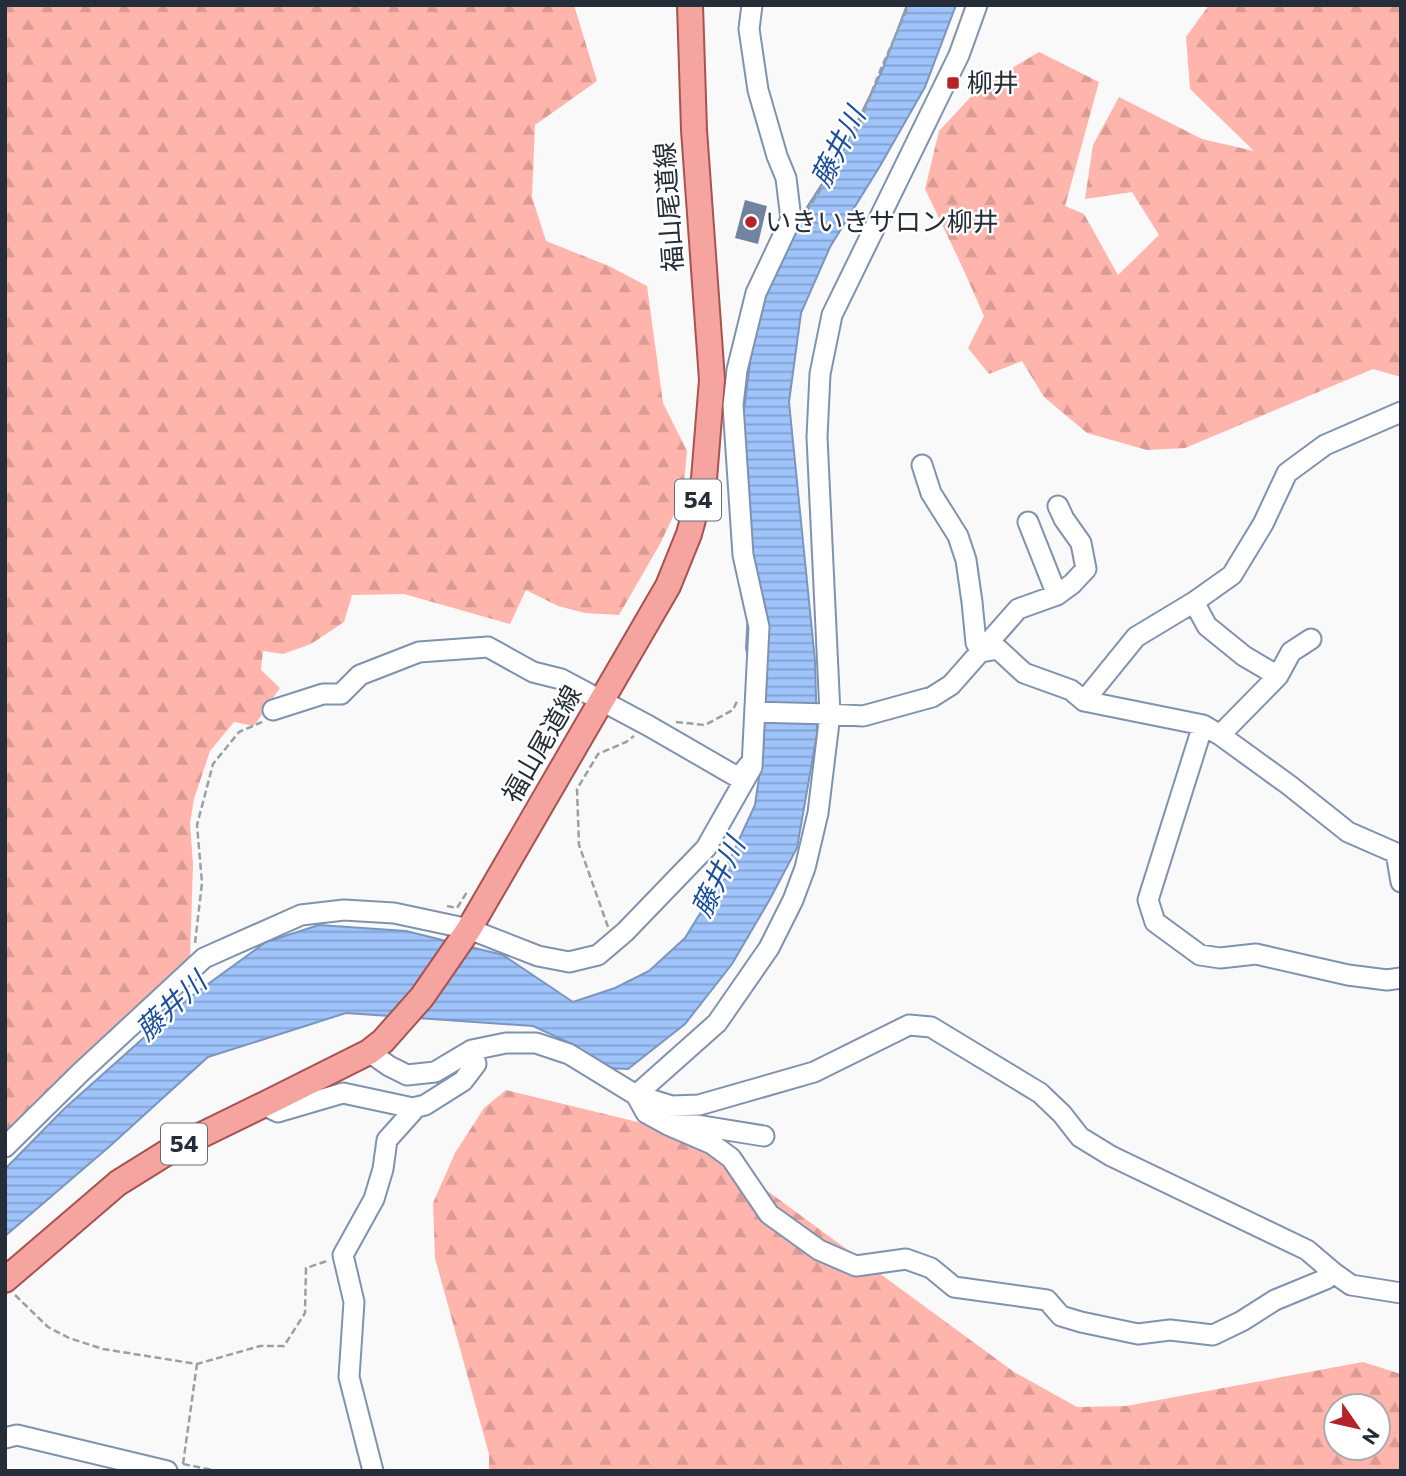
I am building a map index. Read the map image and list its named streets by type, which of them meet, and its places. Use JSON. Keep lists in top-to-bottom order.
{
  "streets": {
    "main road": ["福山尾道線", "54"]
  },
  "water": ["藤井川"],
  "places": {
    "transit": ["柳井"],
    "other": ["いきいきサロン柳井"]
  },
  "north": "bottom right"
}
